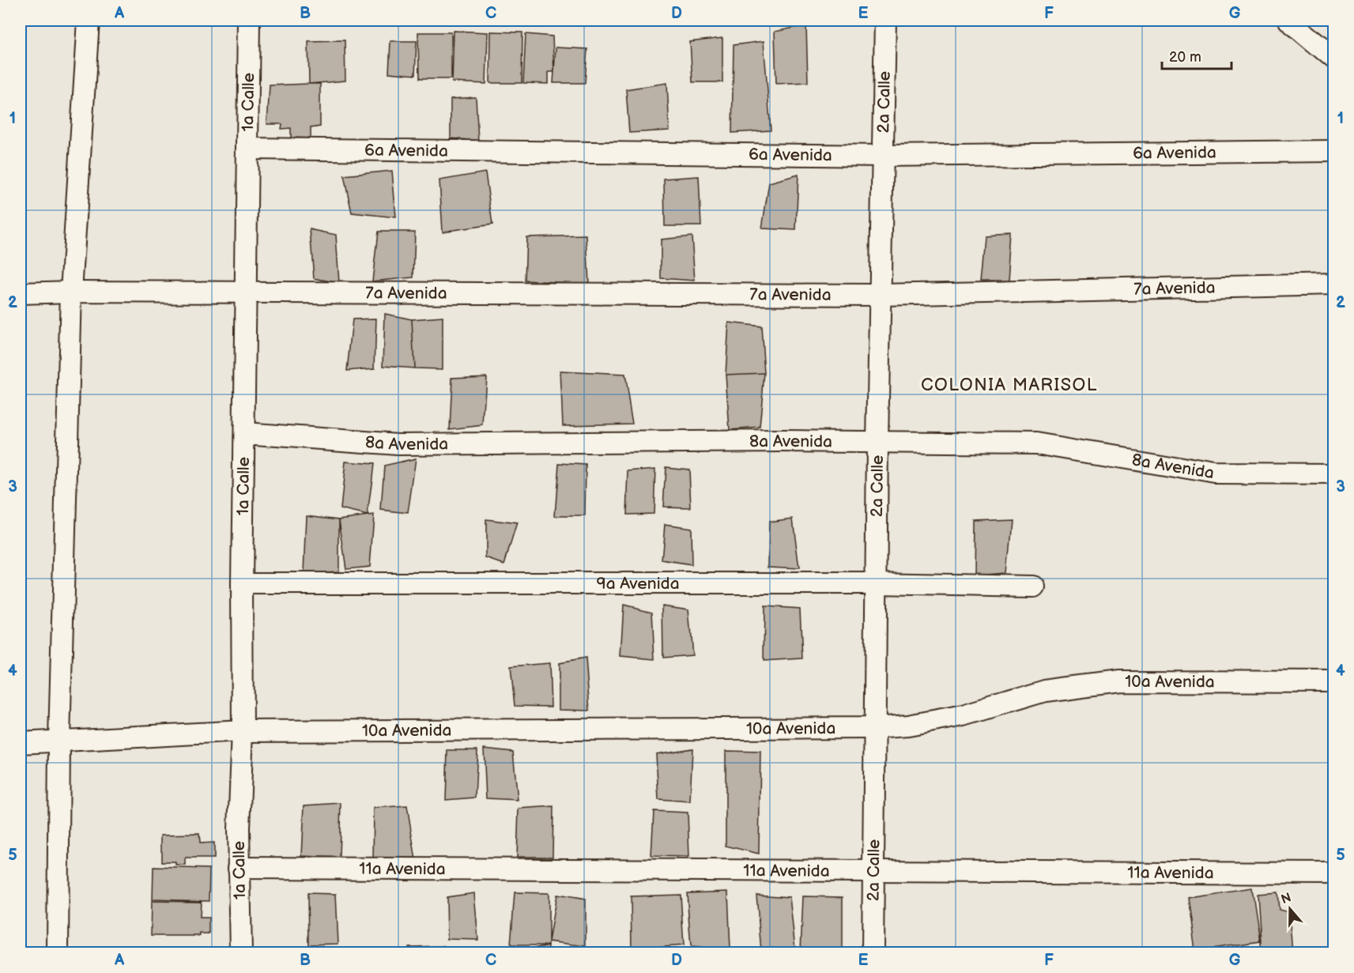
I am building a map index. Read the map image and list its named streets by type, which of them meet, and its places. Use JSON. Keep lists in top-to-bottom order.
{
  "streets": {
    "street": [
      "1a Calle",
      "2a Calle",
      "6a Avenida",
      "7a Avenida",
      "8a Avenida",
      "9a Avenida",
      "10a Avenida",
      "11a Avenida"
    ]
  },
  "crossings": [
    ["1a Calle", "6a Avenida"],
    ["1a Calle", "7a Avenida"],
    ["1a Calle", "8a Avenida"],
    ["1a Calle", "9a Avenida"],
    ["1a Calle", "10a Avenida"],
    ["1a Calle", "11a Avenida"],
    ["2a Calle", "6a Avenida"],
    ["2a Calle", "7a Avenida"],
    ["2a Calle", "8a Avenida"],
    ["2a Calle", "9a Avenida"],
    ["2a Calle", "10a Avenida"],
    ["2a Calle", "11a Avenida"]
  ],
  "districts": ["COLONIA MARISOL"],
  "scale_bar": "20 m",
  "north": "top",
  "grid": {
    "columns": [
      "A",
      "B",
      "C",
      "D",
      "E",
      "F",
      "G"
    ],
    "rows": [
      "1",
      "2",
      "3",
      "4",
      "5"
    ]
  }
}
